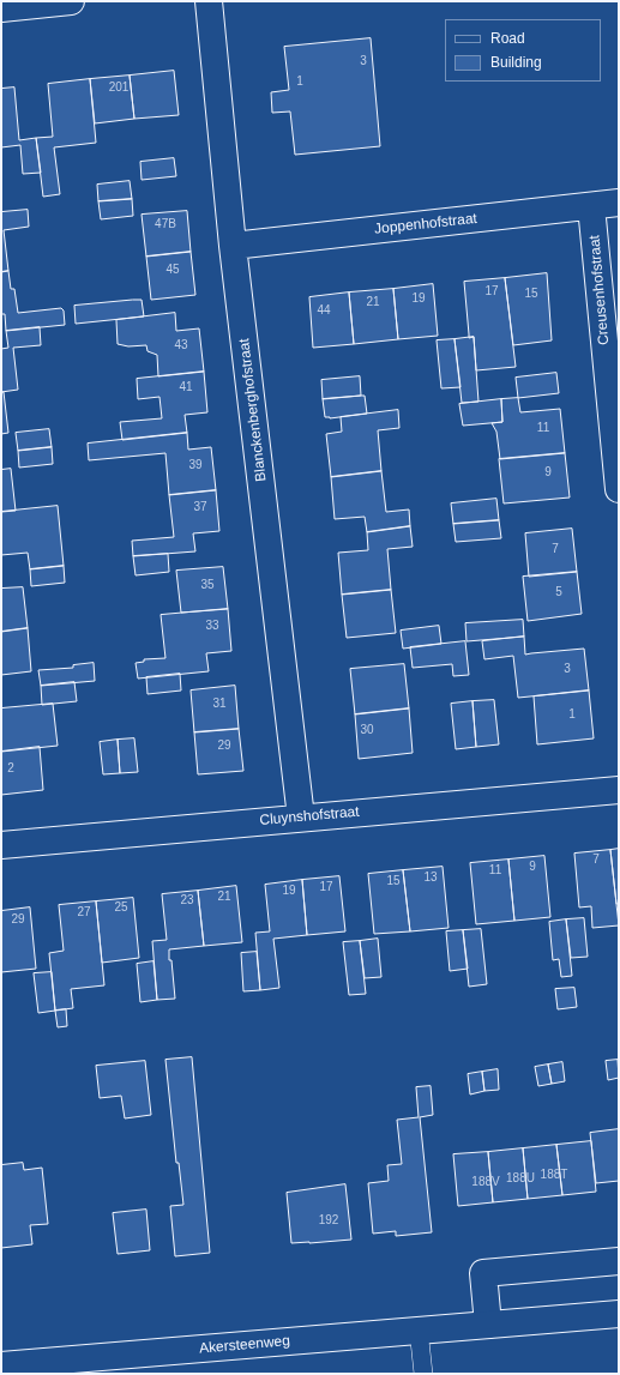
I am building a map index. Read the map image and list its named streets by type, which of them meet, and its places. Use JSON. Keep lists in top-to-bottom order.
{
  "streets": {
    "street": [
      "Joppenhofstraat",
      "Creusenhofstraat",
      "Blanckenberghofstraat",
      "Cluynshofstraat",
      "Akersteenweg"
    ]
  },
  "crossings": [
    ["Joppenhofstraat", "Creusenhofstraat"],
    ["Joppenhofstraat", "Blanckenberghofstraat"],
    ["Blanckenberghofstraat", "Cluynshofstraat"]
  ],
  "house_numbers": [
    "3",
    "1",
    "201",
    "47B",
    "45",
    "17",
    "15",
    "19",
    "21",
    "44",
    "43",
    "41",
    "11",
    "39",
    "9",
    "37",
    "7",
    "35",
    "5",
    "33",
    "3",
    "31",
    "1",
    "30",
    "29",
    "2",
    "7",
    "9",
    "11",
    "13",
    "15",
    "17",
    "19",
    "21",
    "23",
    "25",
    "27",
    "29",
    "188T",
    "188U",
    "188V",
    "192"
  ],
  "legend": ["Road", "Building"]
}
